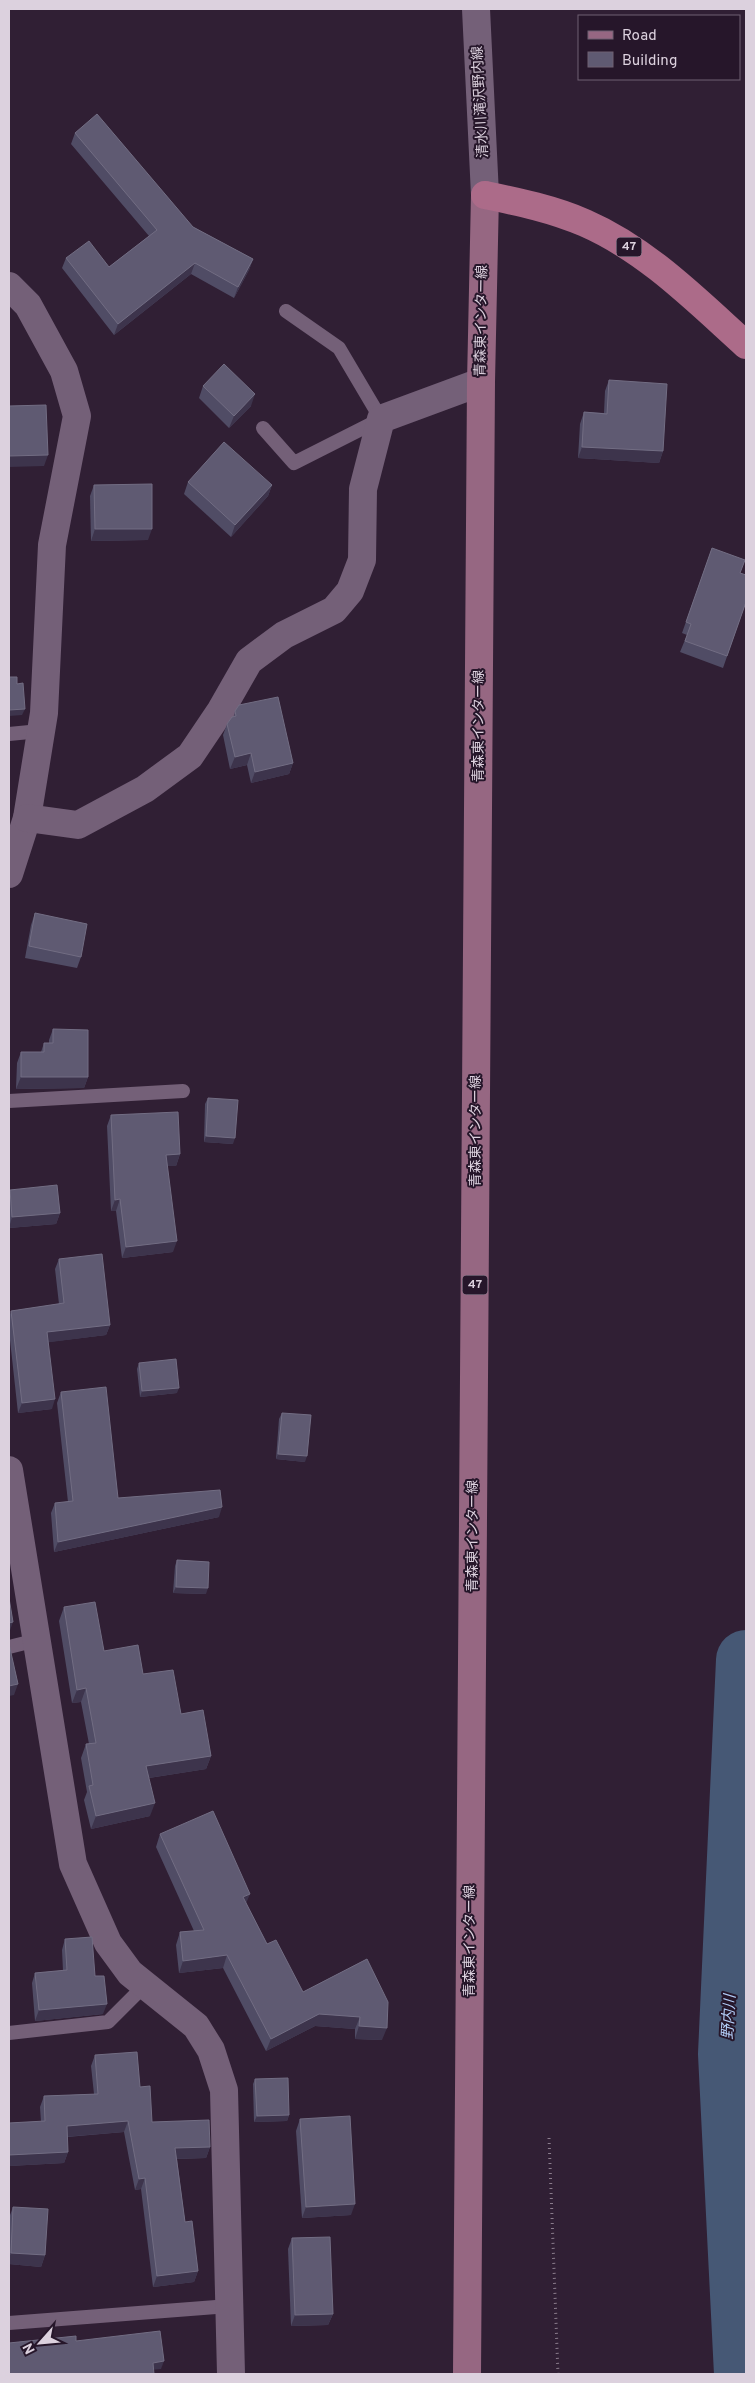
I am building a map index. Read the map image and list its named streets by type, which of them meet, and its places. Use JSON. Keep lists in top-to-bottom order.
{
  "streets": {
    "highway": ["47"],
    "main road": ["青森東インター線"],
    "street": ["清水川滝沢野内線"]
  },
  "crossings": [
    ["清水川滝沢野内線", "47"],
    ["清水川滝沢野内線", "青森東インター線"],
    ["47", "青森東インター線"]
  ],
  "water": ["野内川"],
  "legend": ["Road", "Building"],
  "north": "bottom left"
}
